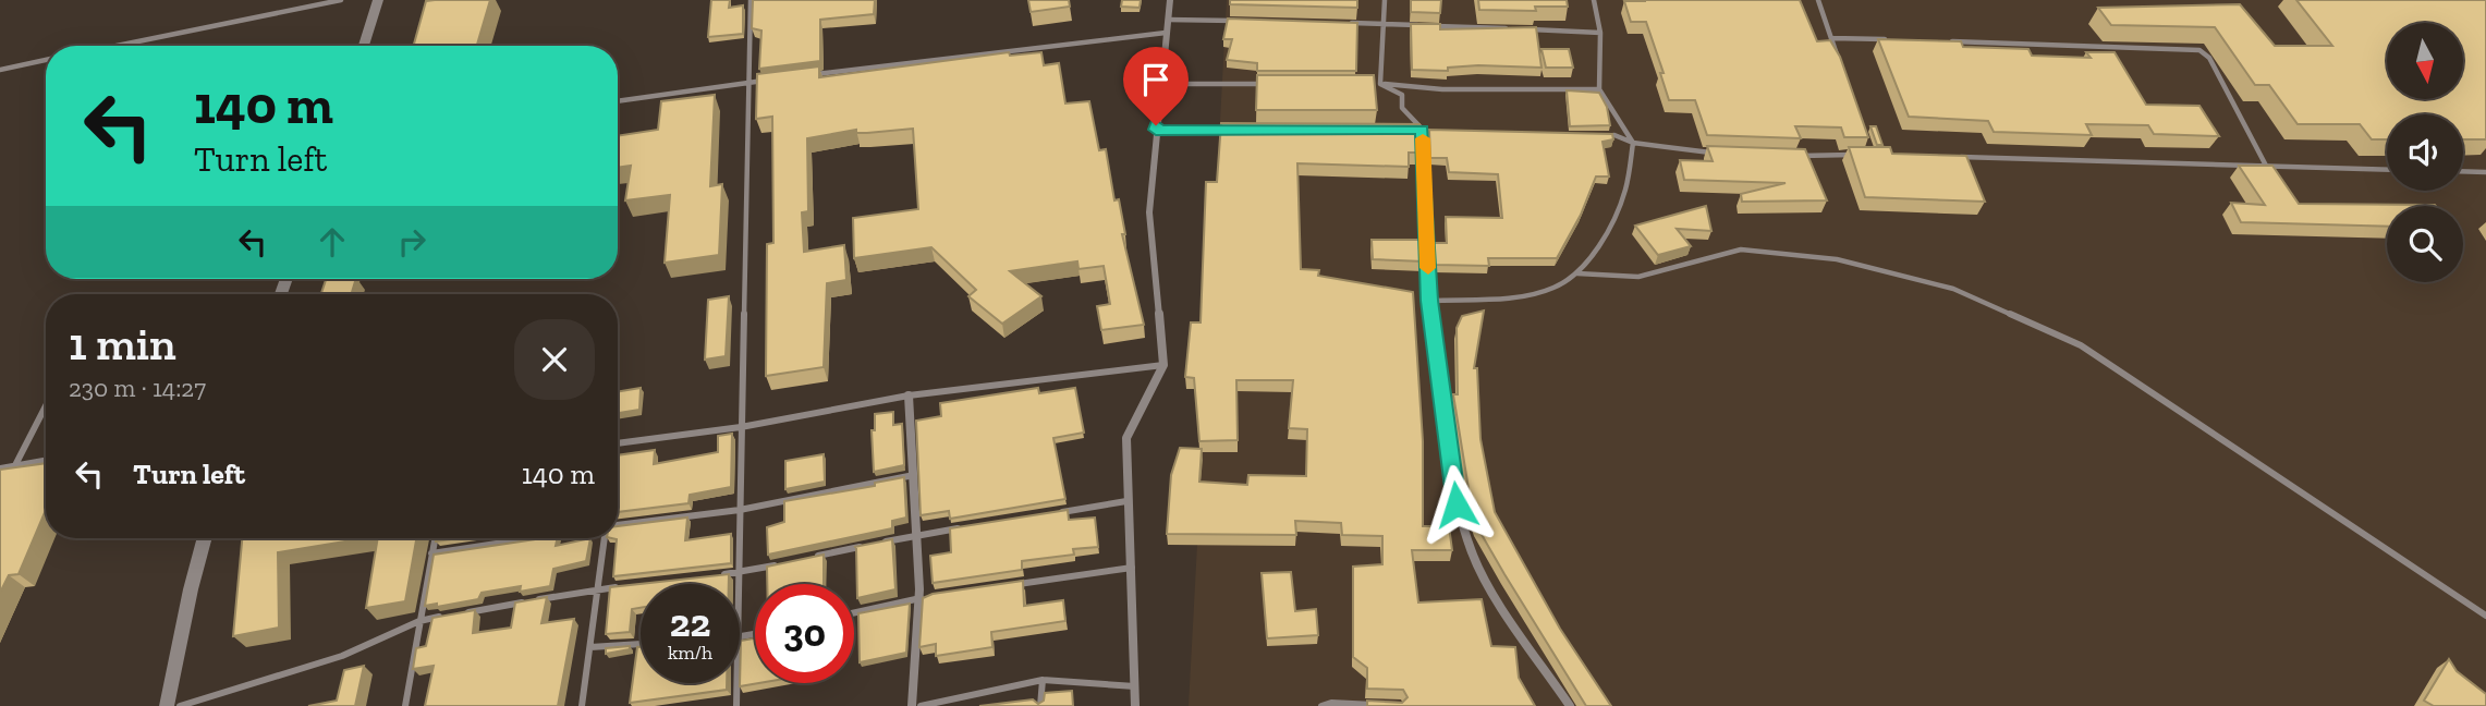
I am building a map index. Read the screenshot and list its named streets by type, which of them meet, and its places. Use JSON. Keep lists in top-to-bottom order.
{
  "north": "bottom",
  "page": {
    "turn": ["140 m", "Turn left"],
    "heading": ["1 min", "230 m · 14:27"],
    "list": [
      {
        "name": "Turn left",
        "value": "140 m"
      }
    ],
    "speed": "22 km/h",
    "limit": "30"
  }
}
